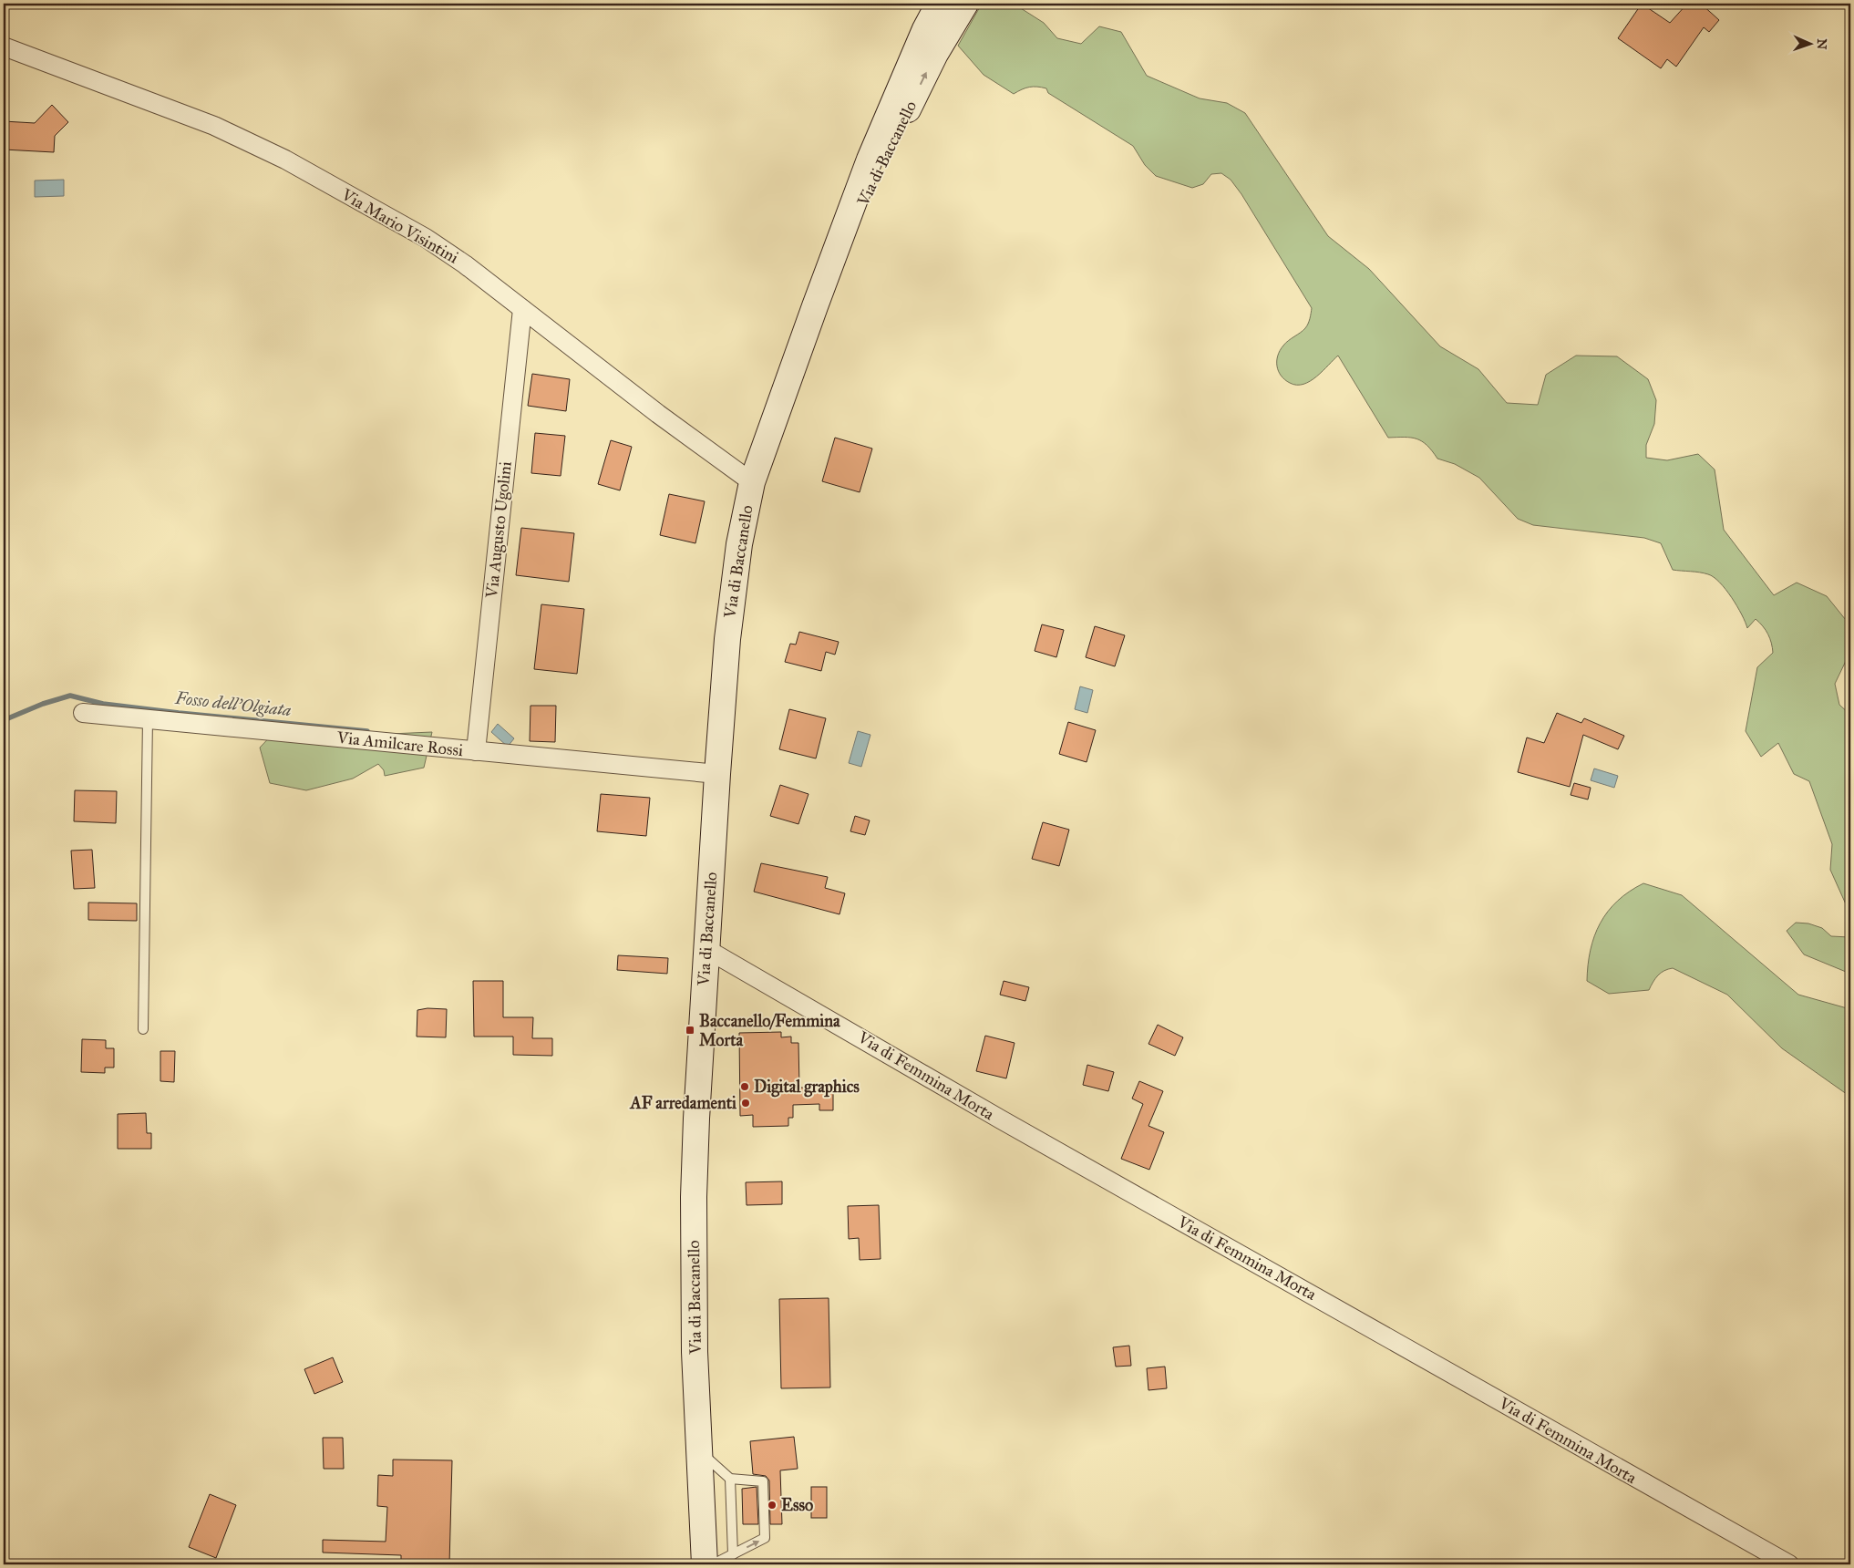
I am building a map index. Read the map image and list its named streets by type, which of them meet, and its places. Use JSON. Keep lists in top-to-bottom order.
{
  "streets": {
    "street": [
      "Via di Baccanello",
      "Via Mario Visintini",
      "Via Augusto Ugolini",
      "Via Amilcare Rossi",
      "Via di Femmina Morta"
    ]
  },
  "crossings": [
    ["Via di Baccanello", "Via Mario Visintini"],
    ["Via di Baccanello", "Via Amilcare Rossi"],
    ["Via di Baccanello", "Via di Femmina Morta"],
    ["Via Mario Visintini", "Via Augusto Ugolini"],
    ["Via Augusto Ugolini", "Via Amilcare Rossi"]
  ],
  "water": ["Fosso dell'Olgiata"],
  "places": {
    "transit": ["Baccanello/Femmina Morta"],
    "other": ["Digital graphics", "AF arredamenti", "Esso"]
  },
  "north": "right"
}
